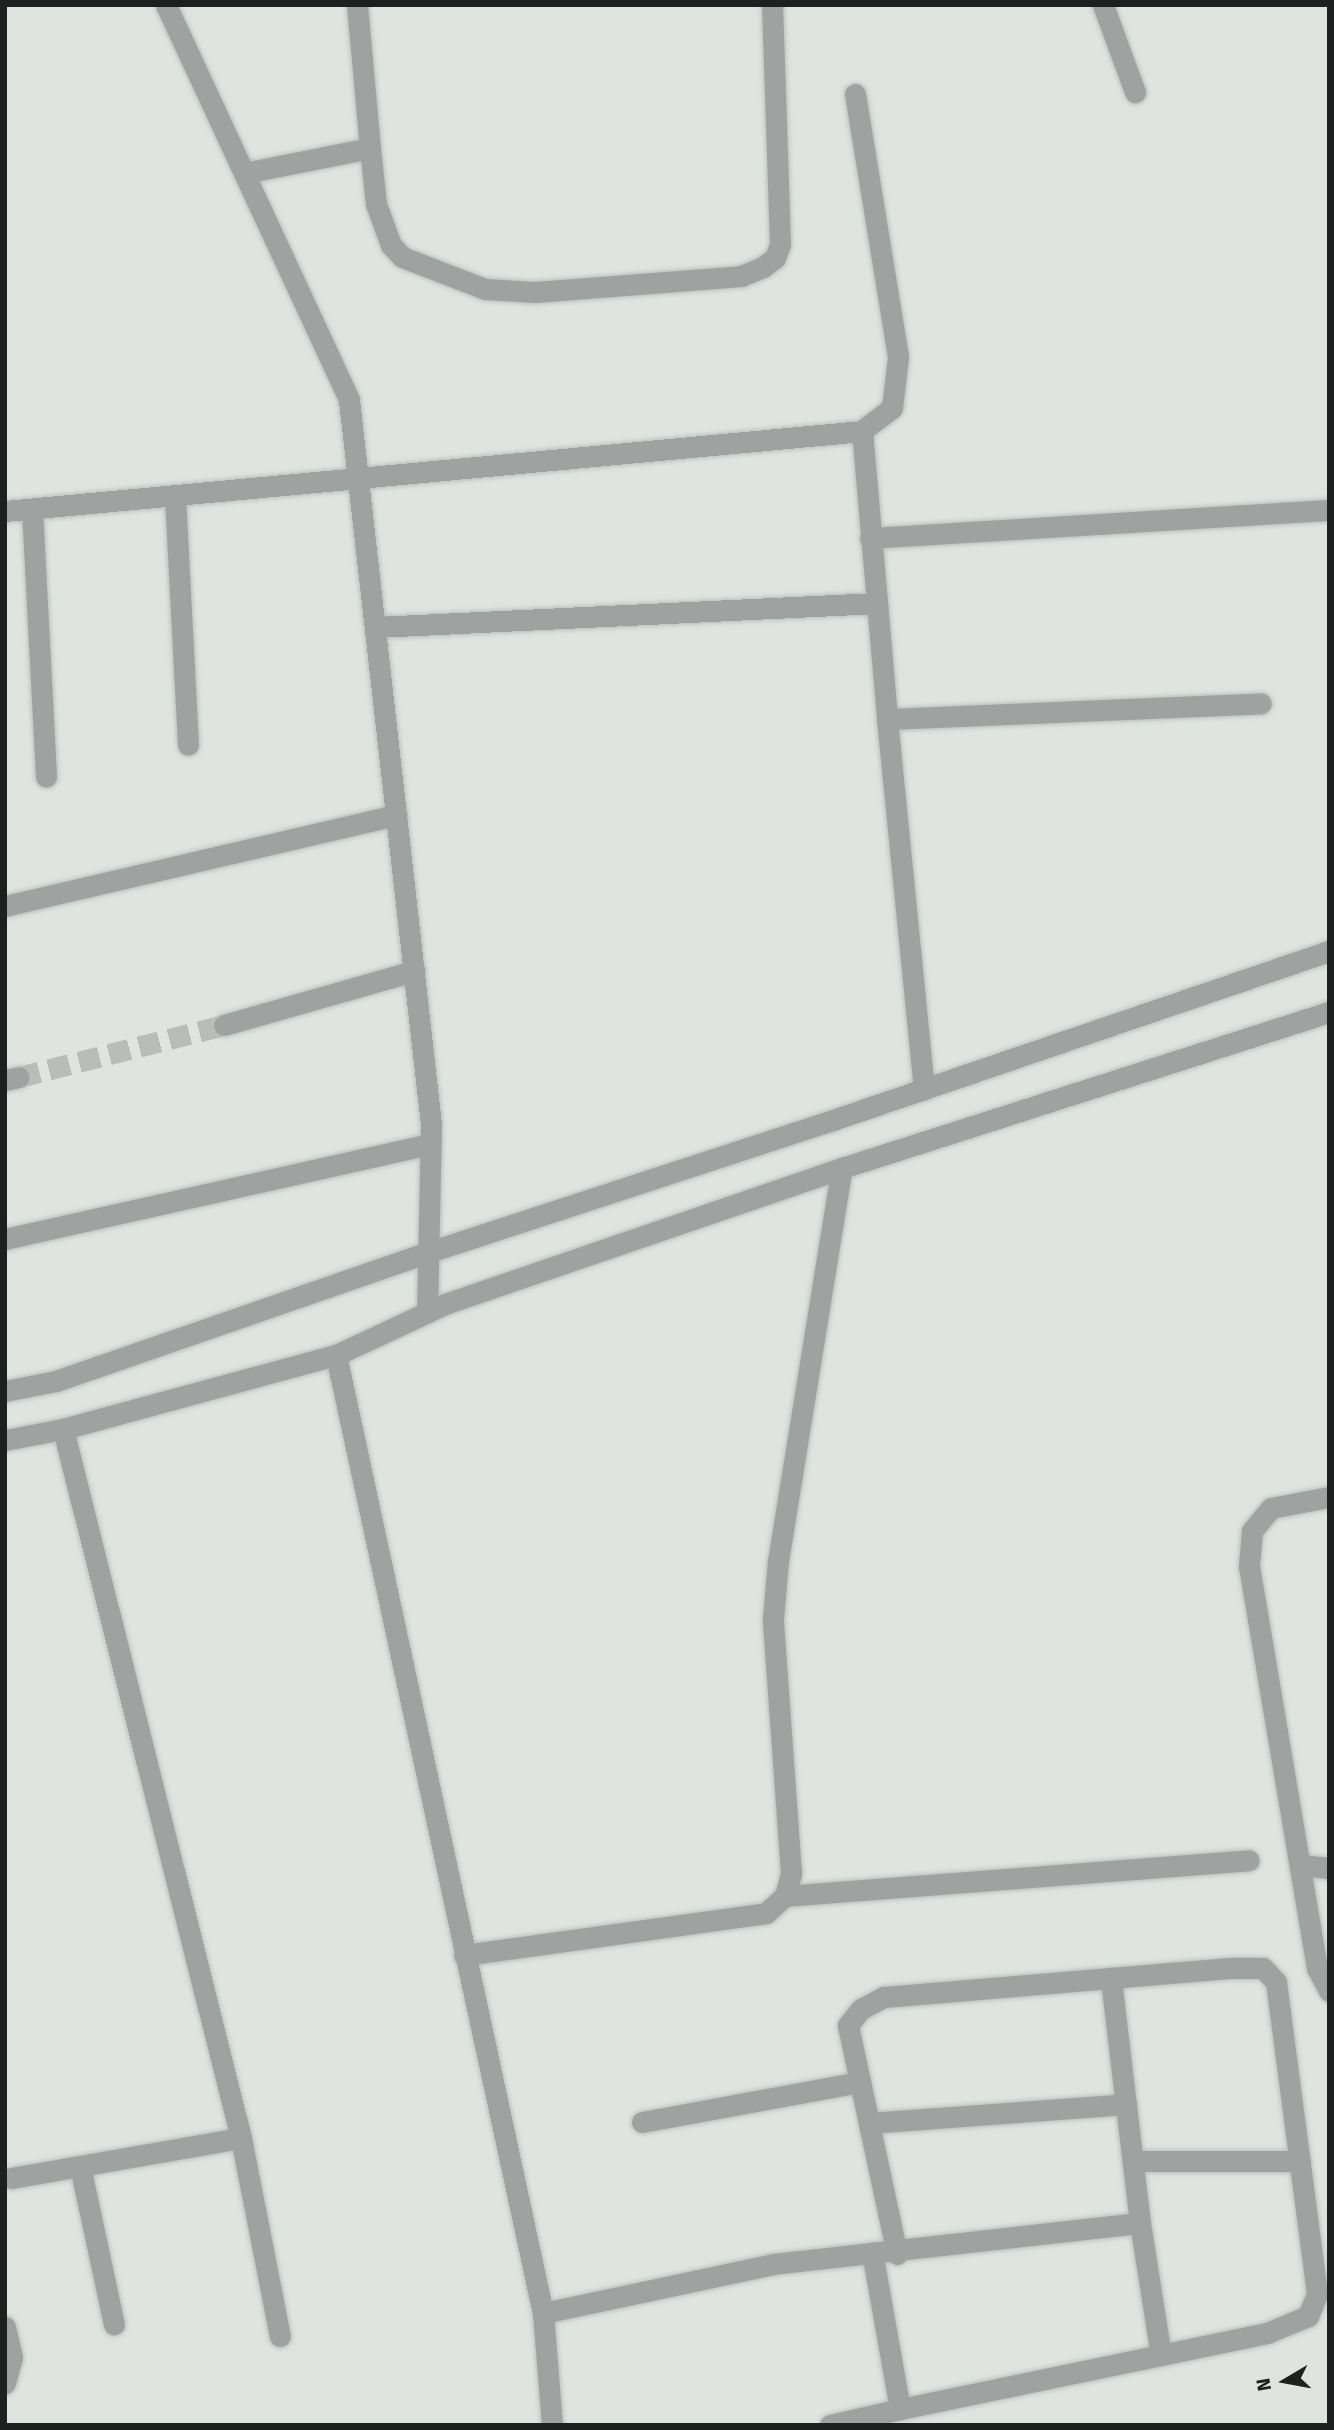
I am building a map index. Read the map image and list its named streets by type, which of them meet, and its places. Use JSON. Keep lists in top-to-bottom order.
{
  "north": "left"
}
